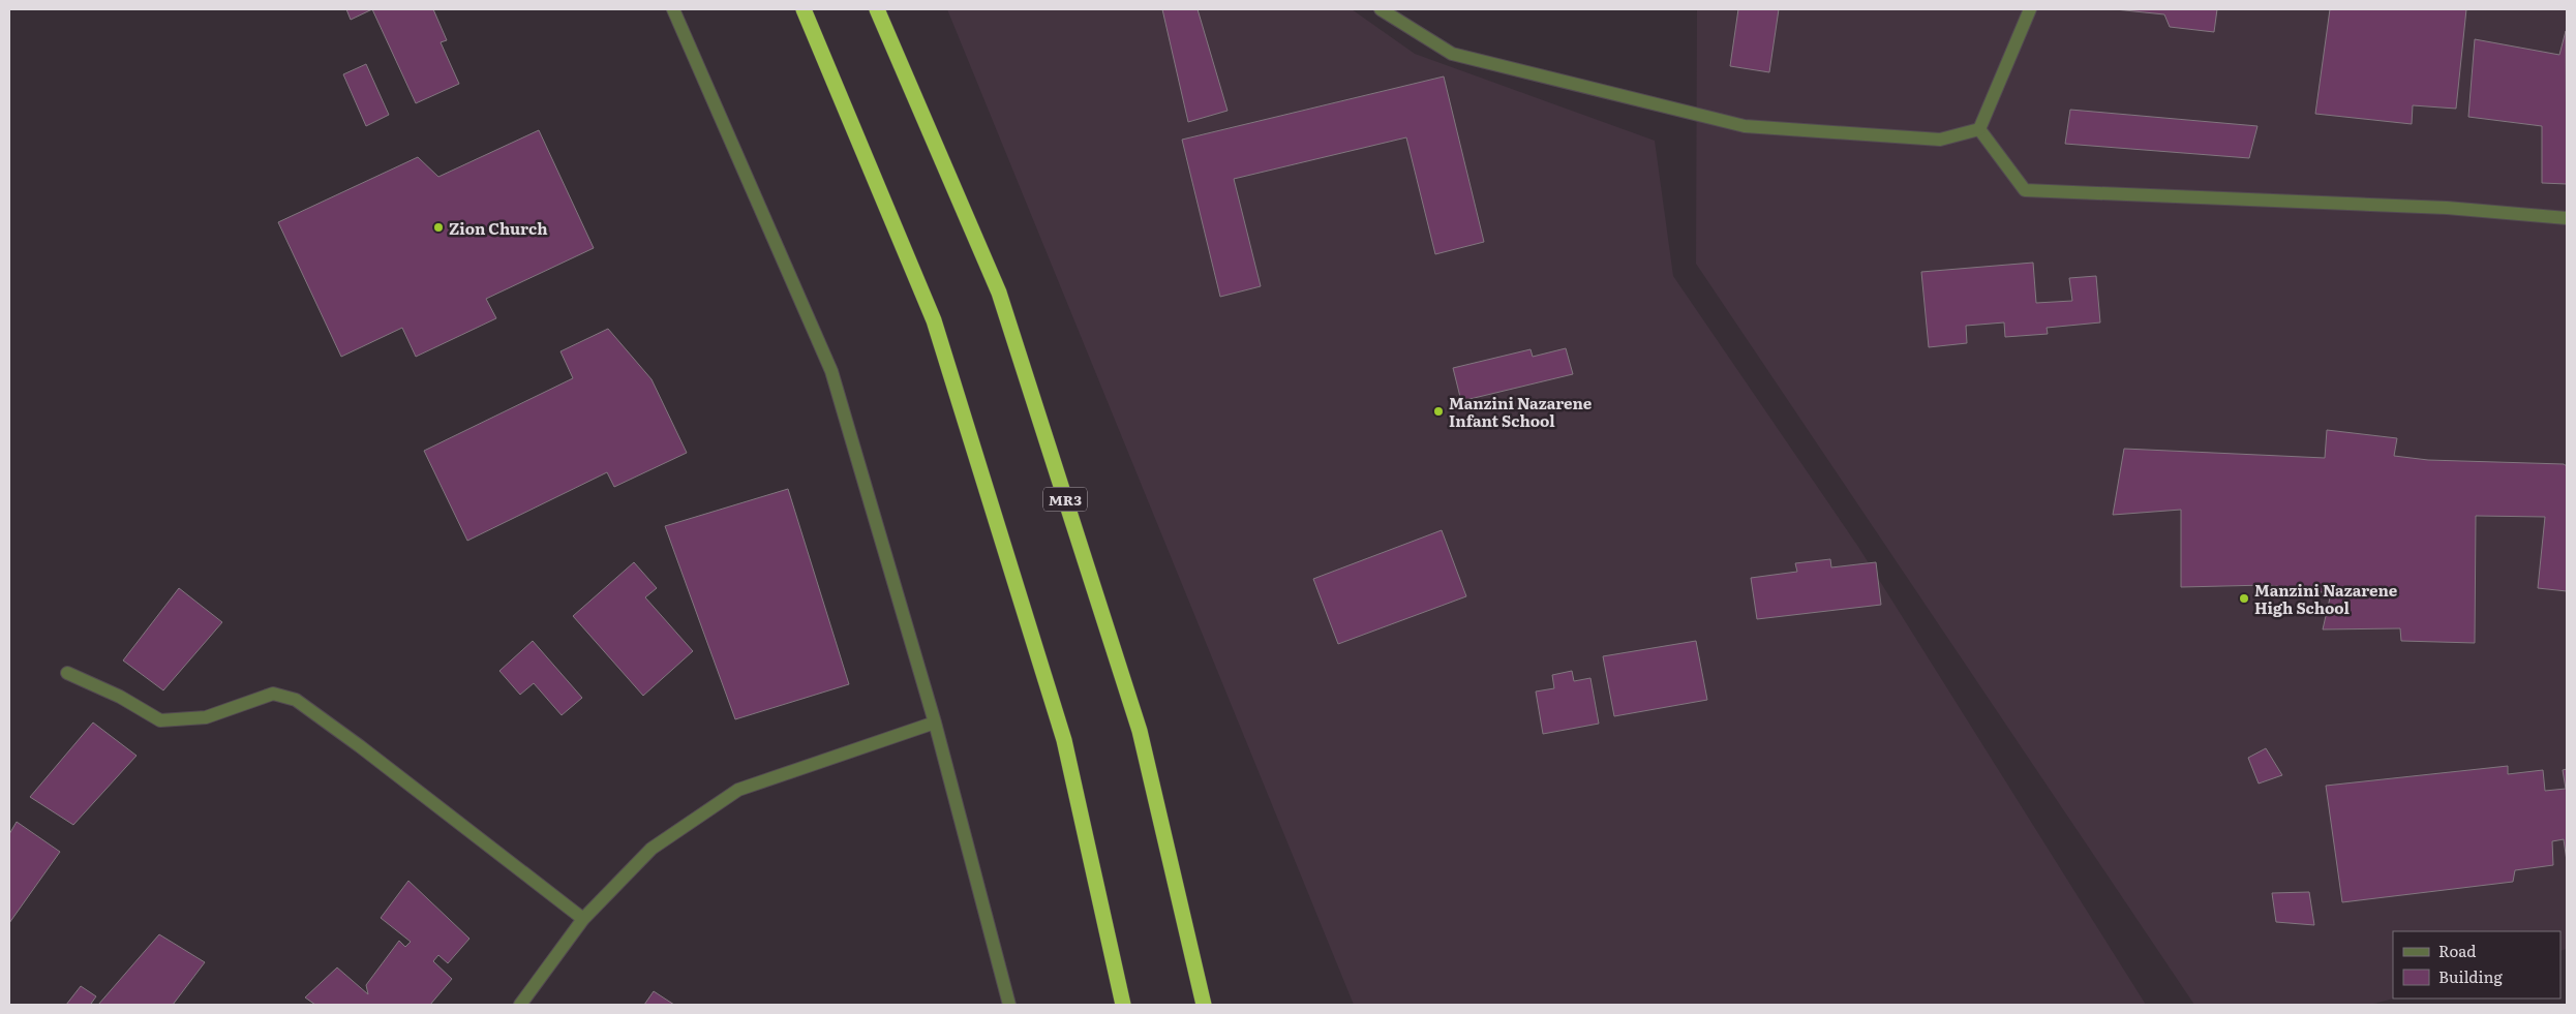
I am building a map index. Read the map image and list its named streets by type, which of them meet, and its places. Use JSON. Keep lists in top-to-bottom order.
{
  "streets": {
    "highway": ["MR3"]
  },
  "places": ["Zion Church", "Manzini Nazarene Infant School", "Manzini Nazarene High School"],
  "legend": ["Road", "Building"]
}
